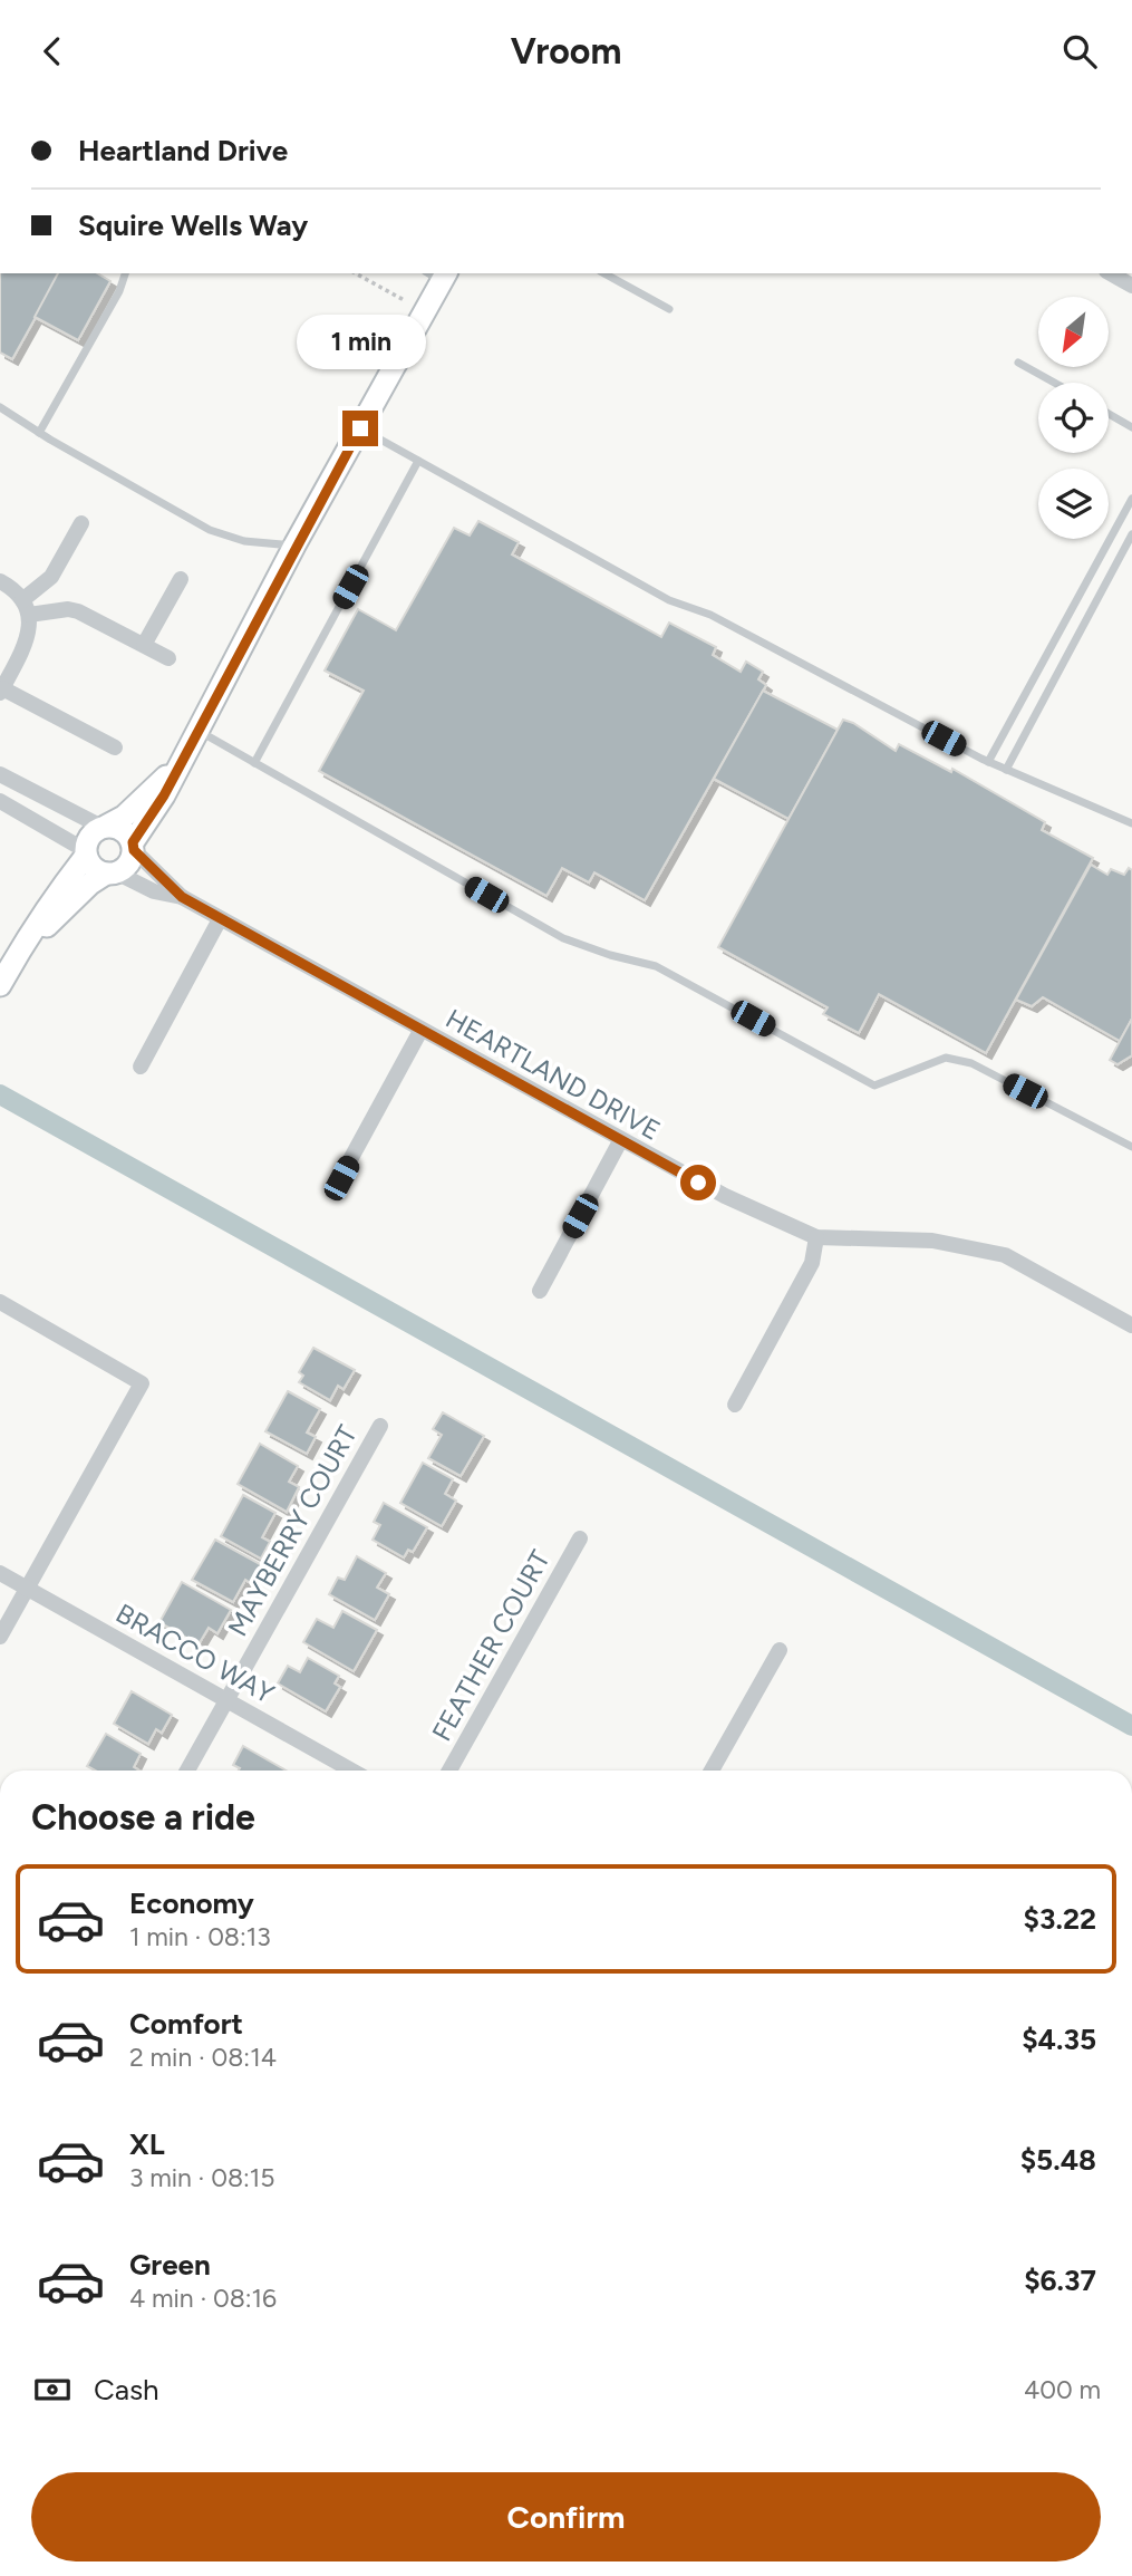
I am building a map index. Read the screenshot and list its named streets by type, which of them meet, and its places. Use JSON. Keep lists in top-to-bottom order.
{
  "streets": {
    "street": [
      "HEARTLAND DRIVE",
      "MAYBERRY COURT",
      "FEATHER COURT",
      "BRACCO WAY"
    ]
  },
  "crossings": [
    ["MAYBERRY COURT", "BRACCO WAY"]
  ],
  "north": "bottom left",
  "page": {
    "header": "Vroom",
    "banner": ["Heartland Drive", "Squire Wells Way"],
    "bubble": "1 min",
    "heading": "Choose a ride",
    "list": [
      {
        "name": "Economy",
        "note": "1 min · 08:13",
        "value": "$3.22"
      },
      {
        "name": "Comfort",
        "note": "2 min · 08:14",
        "value": "$4.35"
      },
      {
        "name": "XL",
        "note": "3 min · 08:15",
        "value": "$5.48"
      },
      {
        "name": "Green",
        "note": "4 min · 08:16",
        "value": "$6.37"
      }
    ],
    "pay": ["Cash", "400 m"],
    "buttons": "Confirm"
  }
}
